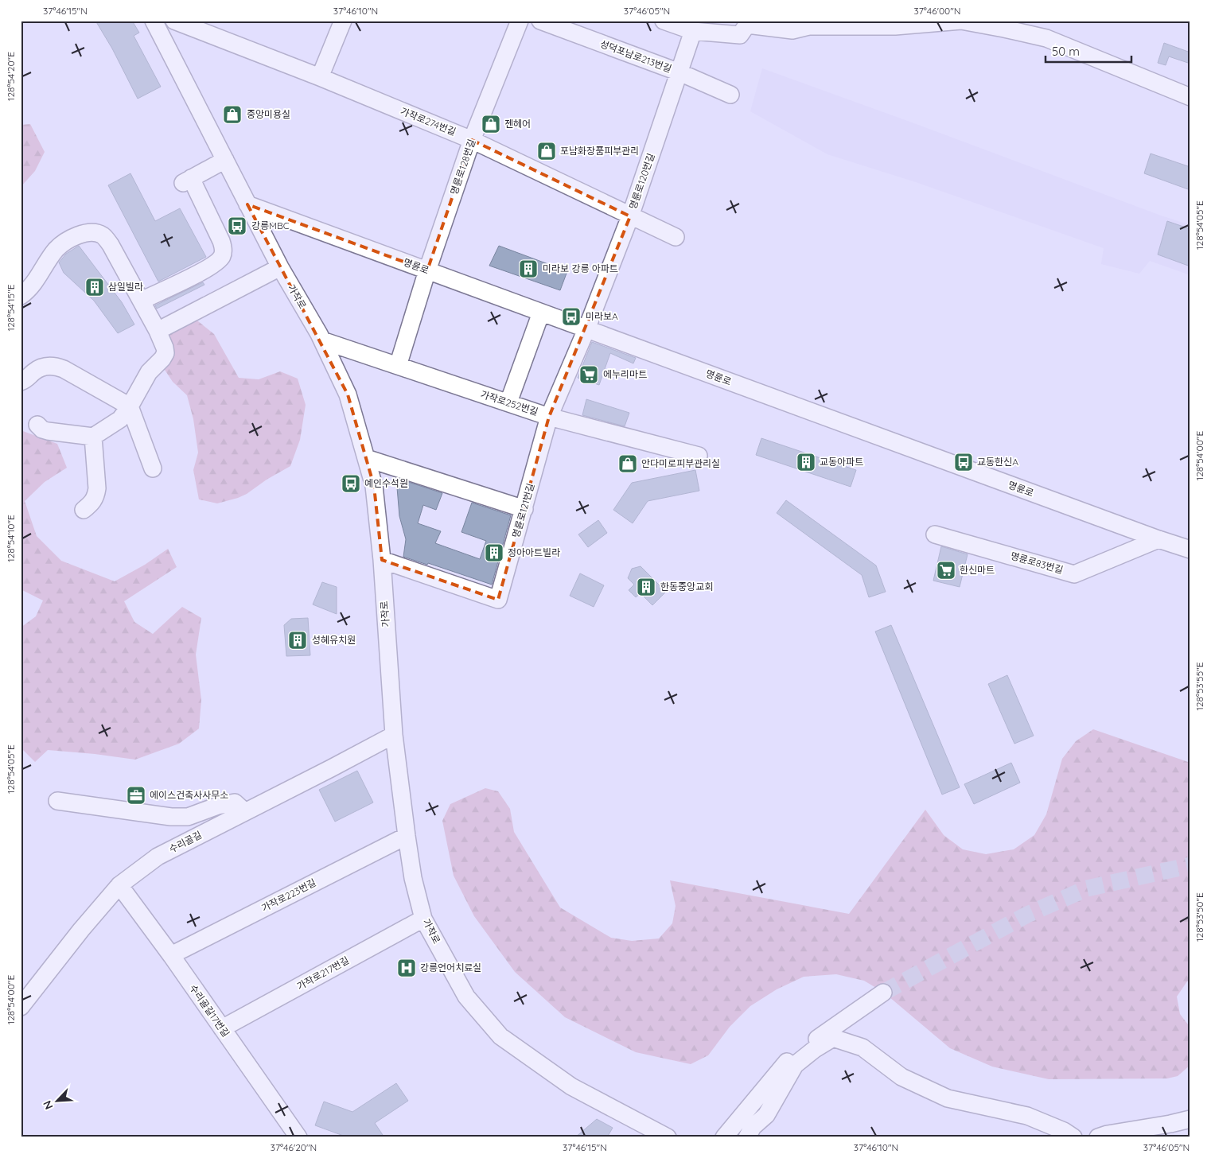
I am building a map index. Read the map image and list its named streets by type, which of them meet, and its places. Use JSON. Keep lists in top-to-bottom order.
{
  "streets": {
    "street": [
      "성덕포남로213번길",
      "가작로274번길",
      "명륜로128번길",
      "명륜로120번길",
      "명륜로",
      "가작로",
      "가작로252번길",
      "명륜로121번길",
      "명륜로83번길",
      "수리골길",
      "가작로223번길",
      "가작로217번길",
      "수리골길17번길"
    ]
  },
  "crossings": [
    ["성덕포남로213번길", "명륜로120번길"],
    ["가작로274번길", "명륜로128번길"],
    ["가작로274번길", "명륜로120번길"],
    ["명륜로128번길", "명륜로"],
    ["명륜로128번길", "가작로252번길"],
    ["명륜로120번길", "명륜로"],
    ["명륜로120번길", "명륜로121번길"],
    ["명륜로", "가작로"],
    ["명륜로", "명륜로121번길"],
    ["명륜로", "명륜로83번길"],
    ["가작로", "가작로252번길"],
    ["가작로", "명륜로121번길"],
    ["가작로", "수리골길"],
    ["가작로", "가작로223번길"],
    ["가작로", "가작로217번길"],
    ["가작로252번길", "명륜로121번길"],
    ["수리골길", "수리골길17번길"],
    ["가작로223번길", "수리골길17번길"],
    ["가작로217번길", "수리골길17번길"]
  ],
  "places": {
    "shop": [
      "중앙미용실",
      "젠헤어",
      "포남화장품피부관리",
      "안다미로피부관리실"
    ],
    "bus stop": [
      "강릉MBC",
      "미라보A",
      "교동한신A",
      "예인수석원"
    ],
    "building": [
      "미라보 강릉 아파트",
      "삼일빌라",
      "교동아파트",
      "정아아트빌라",
      "한동중앙교회",
      "성혜유치원"
    ],
    "supermarket": ["에누리마트", "한신마트"],
    "office": ["에이스건축사사무소"],
    "hospital": ["강릉언어치료실"]
  },
  "scale_bar": "50 m",
  "north": "bottom left",
  "coordinates": [
    "37°46'15\"N",
    "37°46'10\"N",
    "37°46'05\"N",
    "37°46'00\"N",
    "128°54'20\"E",
    "128°54'05\"E",
    "128°54'15\"E",
    "128°54'00\"E",
    "128°54'10\"E",
    "128°53'55\"E",
    "128°53'50\"E",
    "37°46'20\"N"
  ]
}
